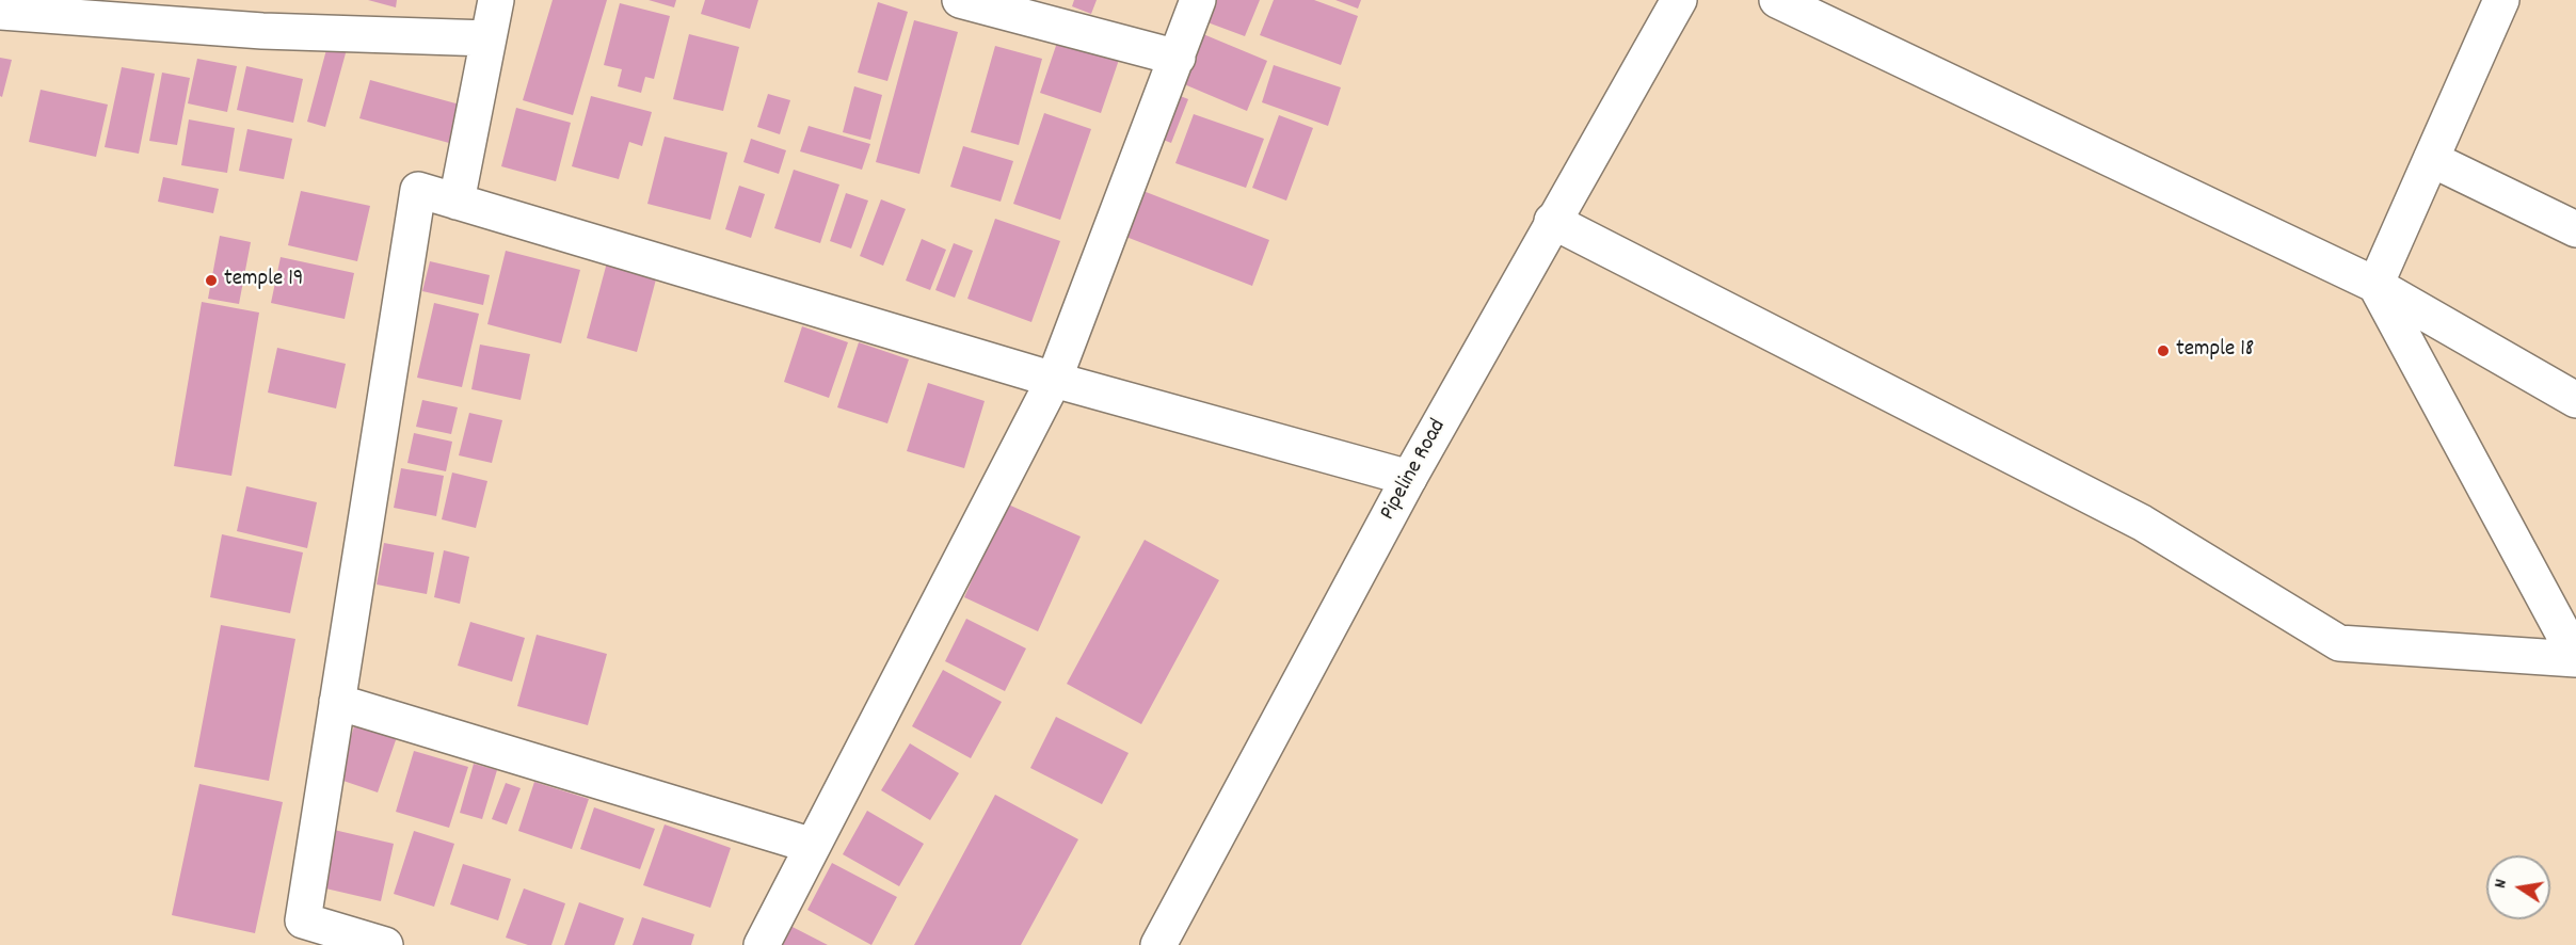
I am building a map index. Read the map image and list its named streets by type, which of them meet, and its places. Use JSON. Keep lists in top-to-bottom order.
{
  "streets": {
    "street": ["Pipeline Road"]
  },
  "places": ["temple 19", "temple 18"],
  "north": "left"
}
